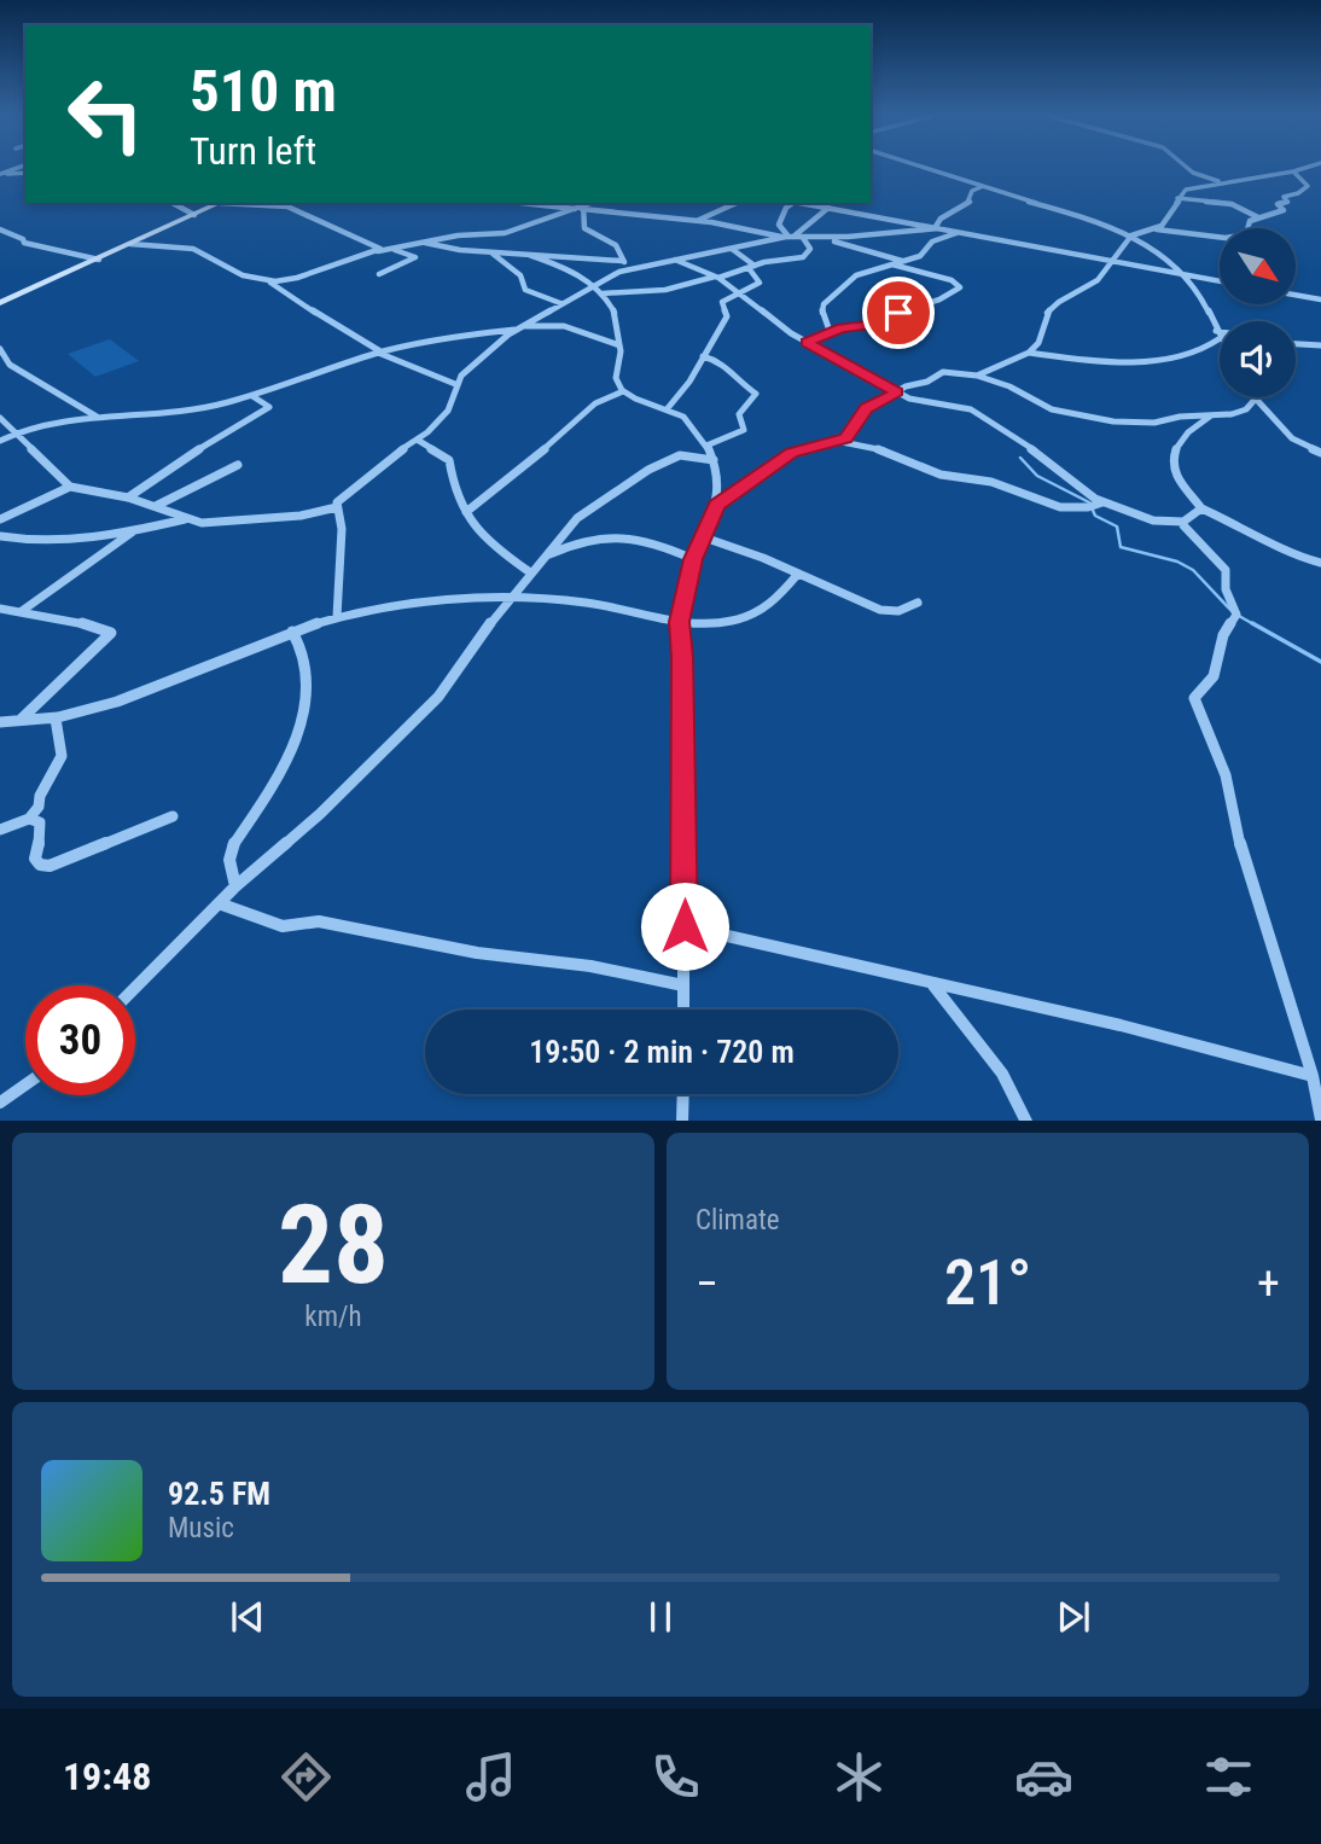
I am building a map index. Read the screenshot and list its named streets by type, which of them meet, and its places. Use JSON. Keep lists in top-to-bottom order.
{
  "north": "bottom right",
  "page": {
    "turn": ["510 m", "Turn left"],
    "limit": "30",
    "trip": "19:50 · 2 min · 720 m",
    "tile": [
      ["28", "km/h"],
      "Climate"
    ],
    "heat": ["−", "21°", "+"],
    "song": ["92.5 FM", "Music"],
    "tabs": "19:48"
  }
}
